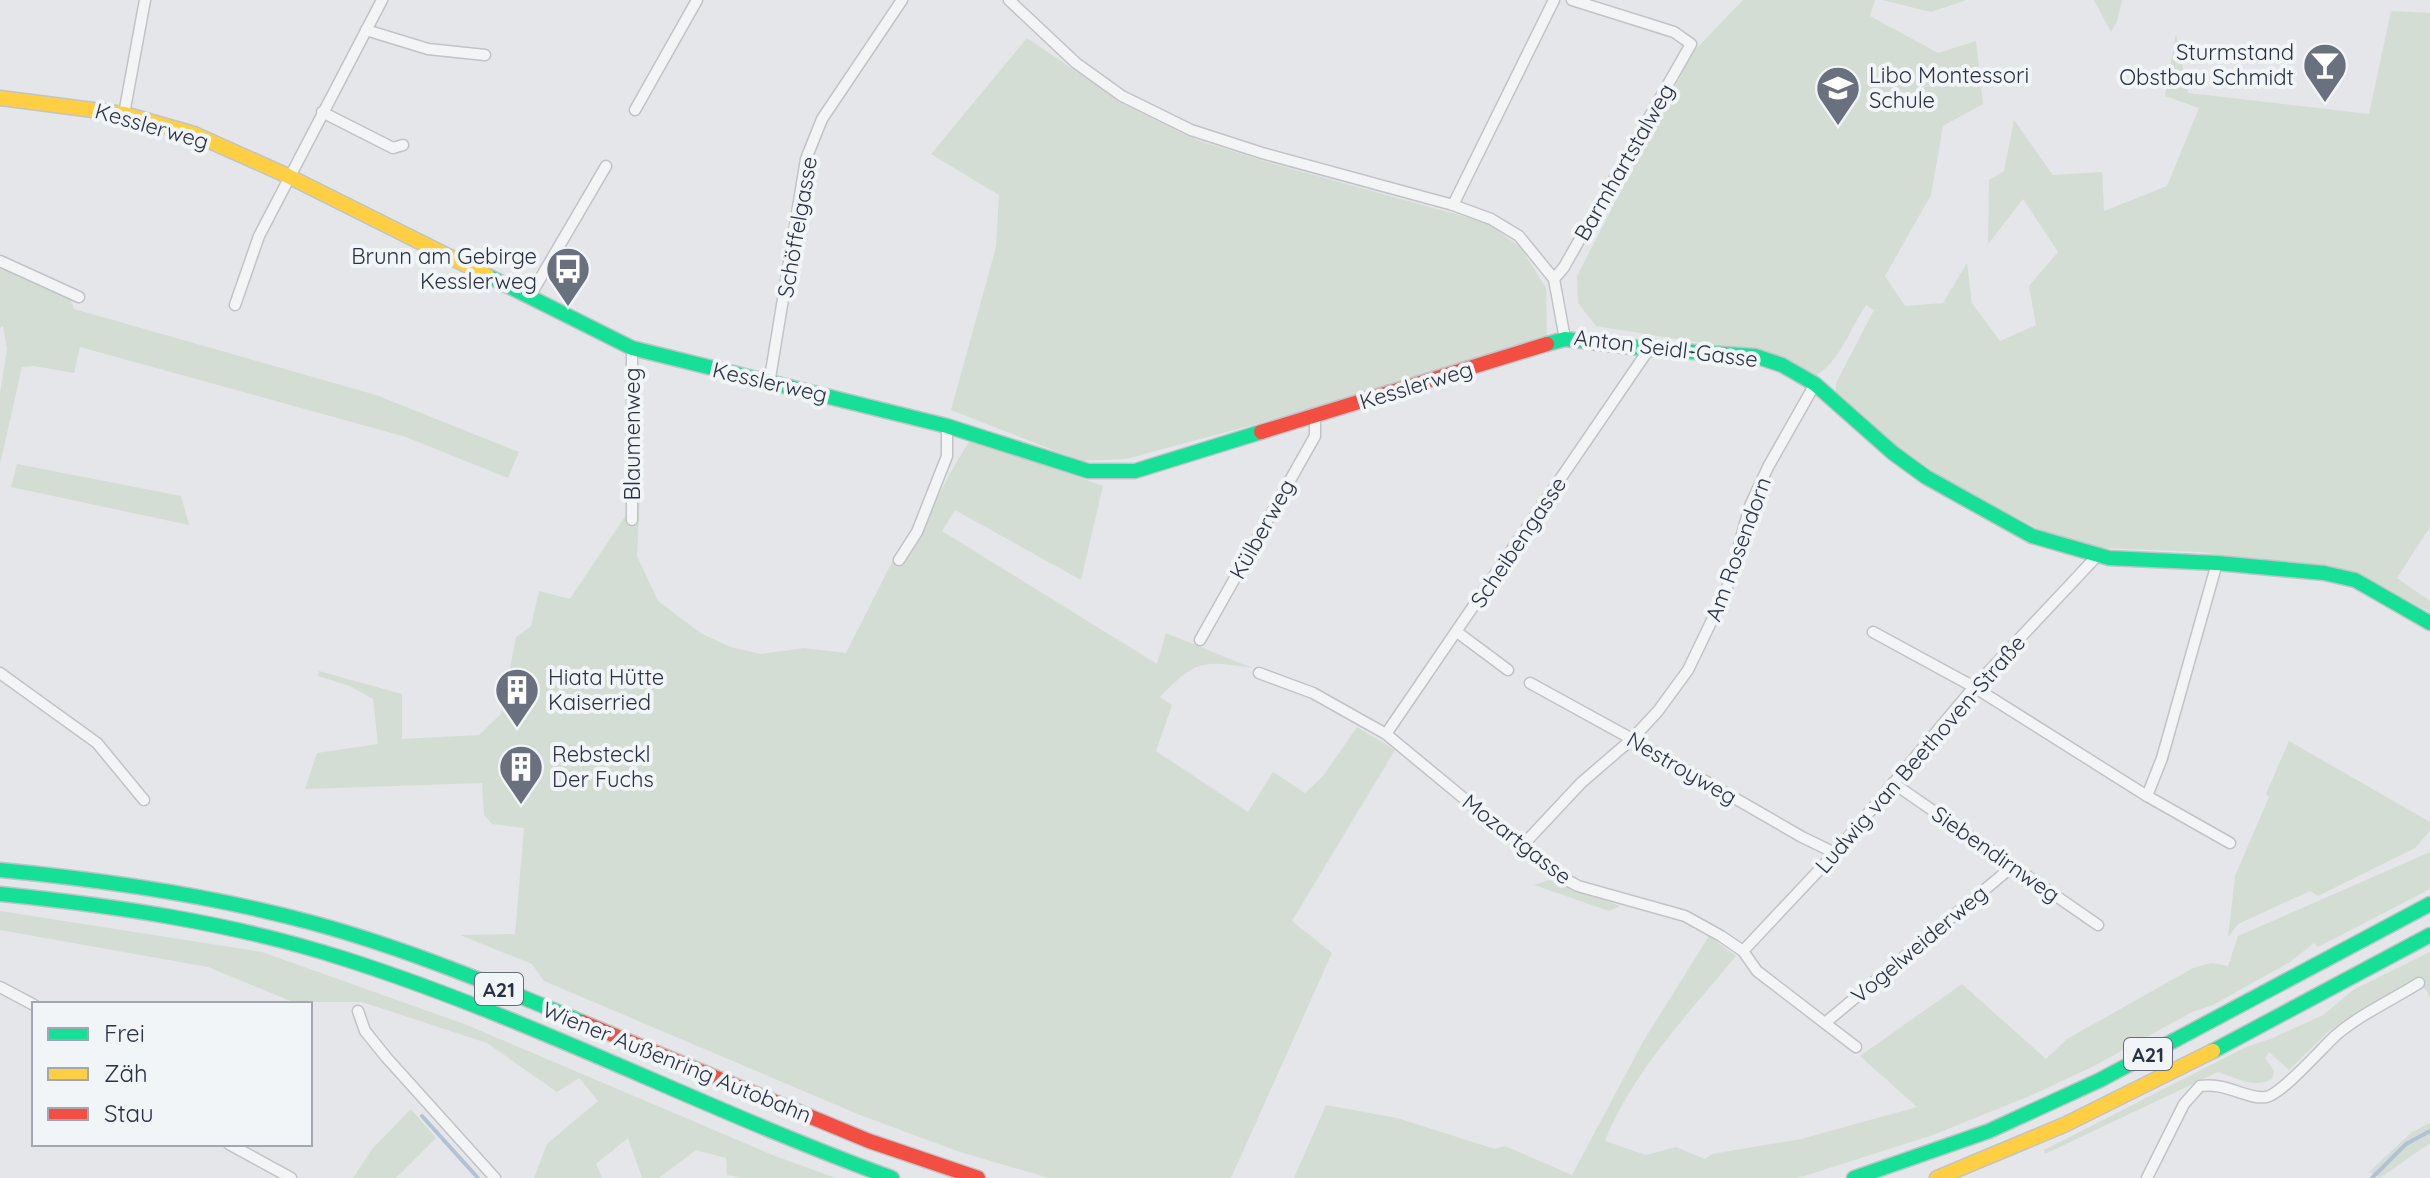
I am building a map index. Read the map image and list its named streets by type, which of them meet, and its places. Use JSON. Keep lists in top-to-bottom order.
{
  "streets": {
    "main road": [
      "Kesslerweg",
      "Anton Seidl-Gasse",
      "A21",
      "Wiener Außenring Autobahn"
    ],
    "street": [
      "Barmhartstalweg",
      "Schöffelgasse",
      "Blaumenweg",
      "Külberweg",
      "Scheibengasse",
      "Am Rosendorn",
      "Ludwig van Beethoven-Straße",
      "Nestroyweg",
      "Mozartgasse",
      "Siebendirnweg",
      "Vogelweiderweg"
    ]
  },
  "crossings": [
    ["Kesslerweg", "Schöffelgasse"],
    ["Kesslerweg", "Anton Seidl-Gasse"],
    ["Kesslerweg", "Blaumenweg"],
    ["Kesslerweg", "Külberweg"],
    ["Barmhartstalweg", "Anton Seidl-Gasse"],
    ["Anton Seidl-Gasse", "Scheibengasse"],
    ["Anton Seidl-Gasse", "Am Rosendorn"],
    ["Anton Seidl-Gasse", "Ludwig van Beethoven-Straße"],
    ["Scheibengasse", "Mozartgasse"],
    ["Am Rosendorn", "Nestroyweg"],
    ["Am Rosendorn", "Mozartgasse"],
    ["Ludwig van Beethoven-Straße", "Nestroyweg"],
    ["Ludwig van Beethoven-Straße", "Mozartgasse"],
    ["Ludwig van Beethoven-Straße", "Siebendirnweg"],
    ["Mozartgasse", "Vogelweiderweg"],
    ["Siebendirnweg", "Vogelweiderweg"]
  ],
  "places": {
    "bar": ["Sturmstand Obstbau Schmidt"],
    "school or university": ["Libo Montessori Schule"],
    "bus stop": ["Brunn am Gebirge Kesslerweg"],
    "building": ["Hiata Hütte Kaiserried", "Rebsteckl Der Fuchs"]
  },
  "legend": ["Frei", "Zäh", "Stau"]
}
